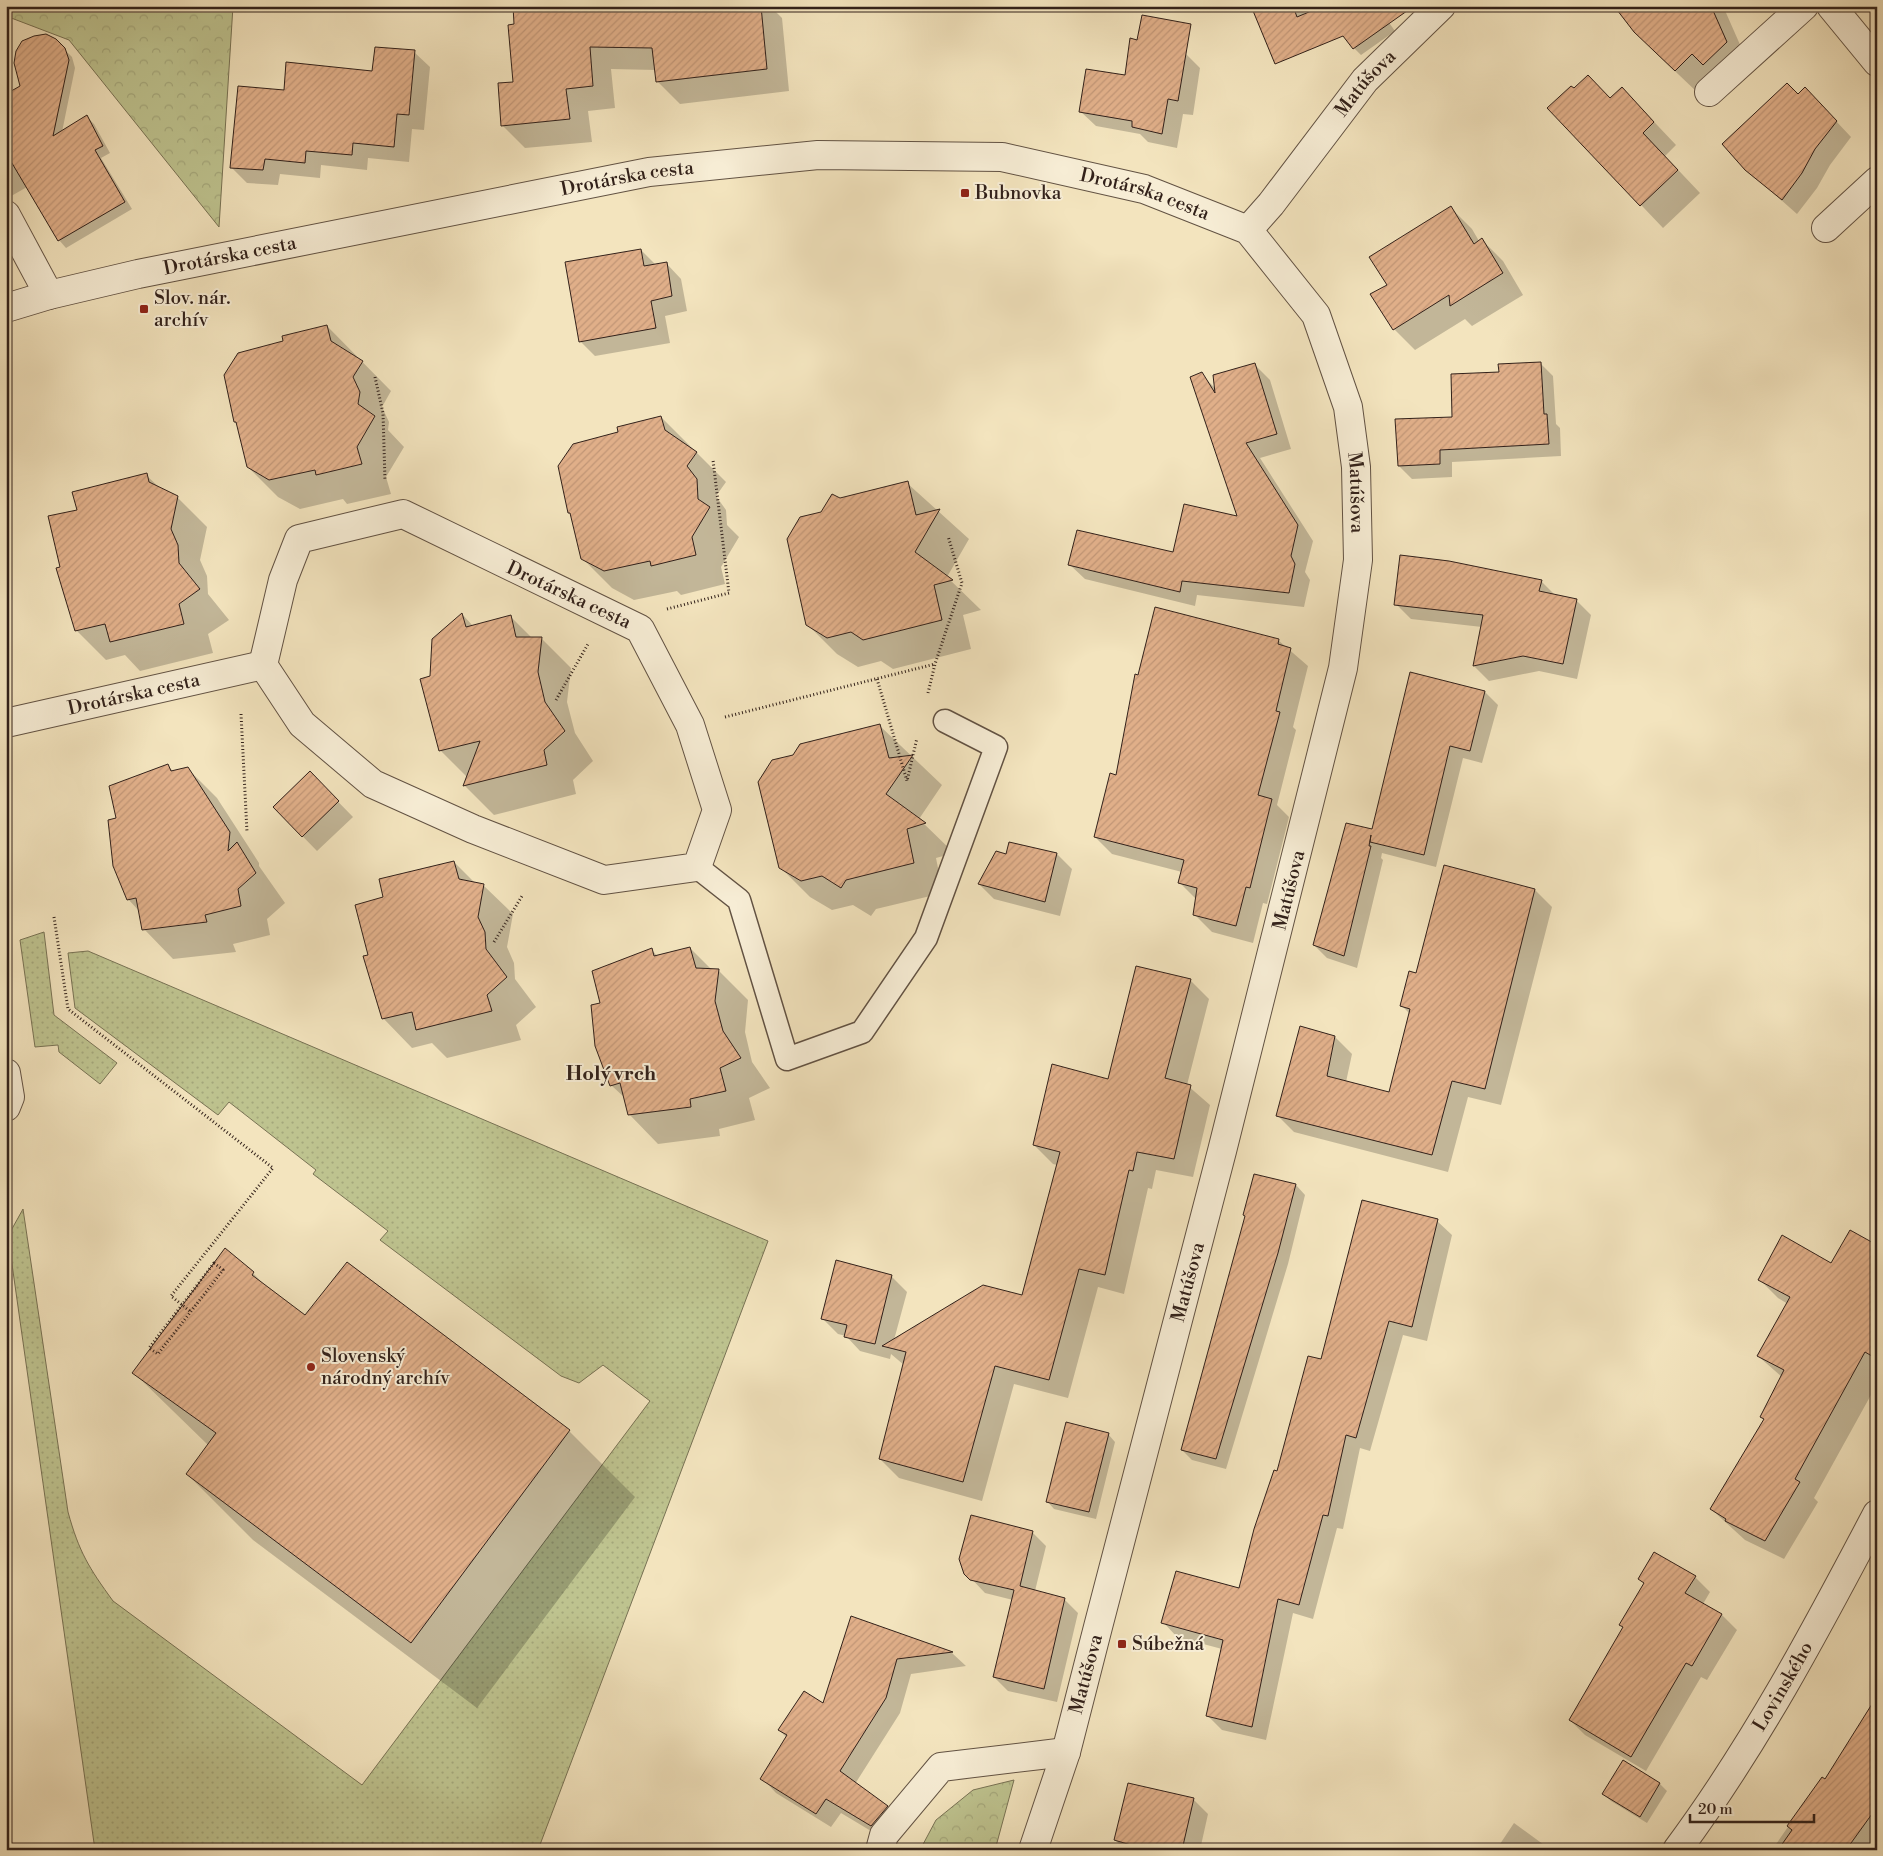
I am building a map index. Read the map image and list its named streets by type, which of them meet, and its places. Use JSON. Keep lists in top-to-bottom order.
{
  "streets": {
    "street": ["Matúšova", "Drotárska cesta", "Lovinského"]
  },
  "crossings": [
    ["Matúšova", "Drotárska cesta"]
  ],
  "districts": ["Holý vrch"],
  "places": {
    "transit": ["Bubnovka", "Slov. nár. archív", "Súbežná"],
    "other": ["Slovenský národný archív"]
  },
  "scale_bar": "20 m"
}
